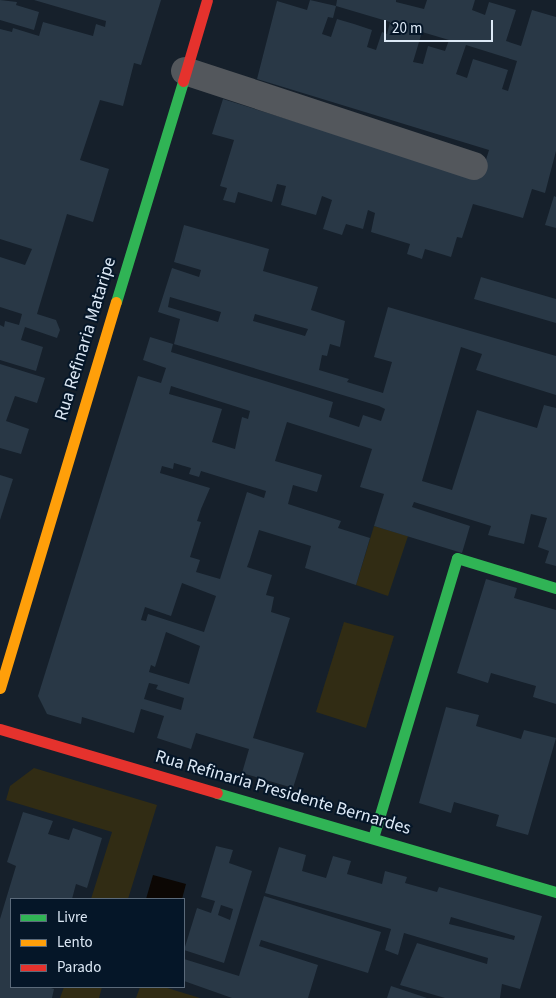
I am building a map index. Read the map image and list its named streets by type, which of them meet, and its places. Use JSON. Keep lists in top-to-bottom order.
{
  "streets": {
    "street": ["Rua Refinaria Mataripe", "Rua Refinaria Presidente Bernardes"]
  },
  "legend": ["Livre", "Lento", "Parado"],
  "scale_bar": "20 m"
}
